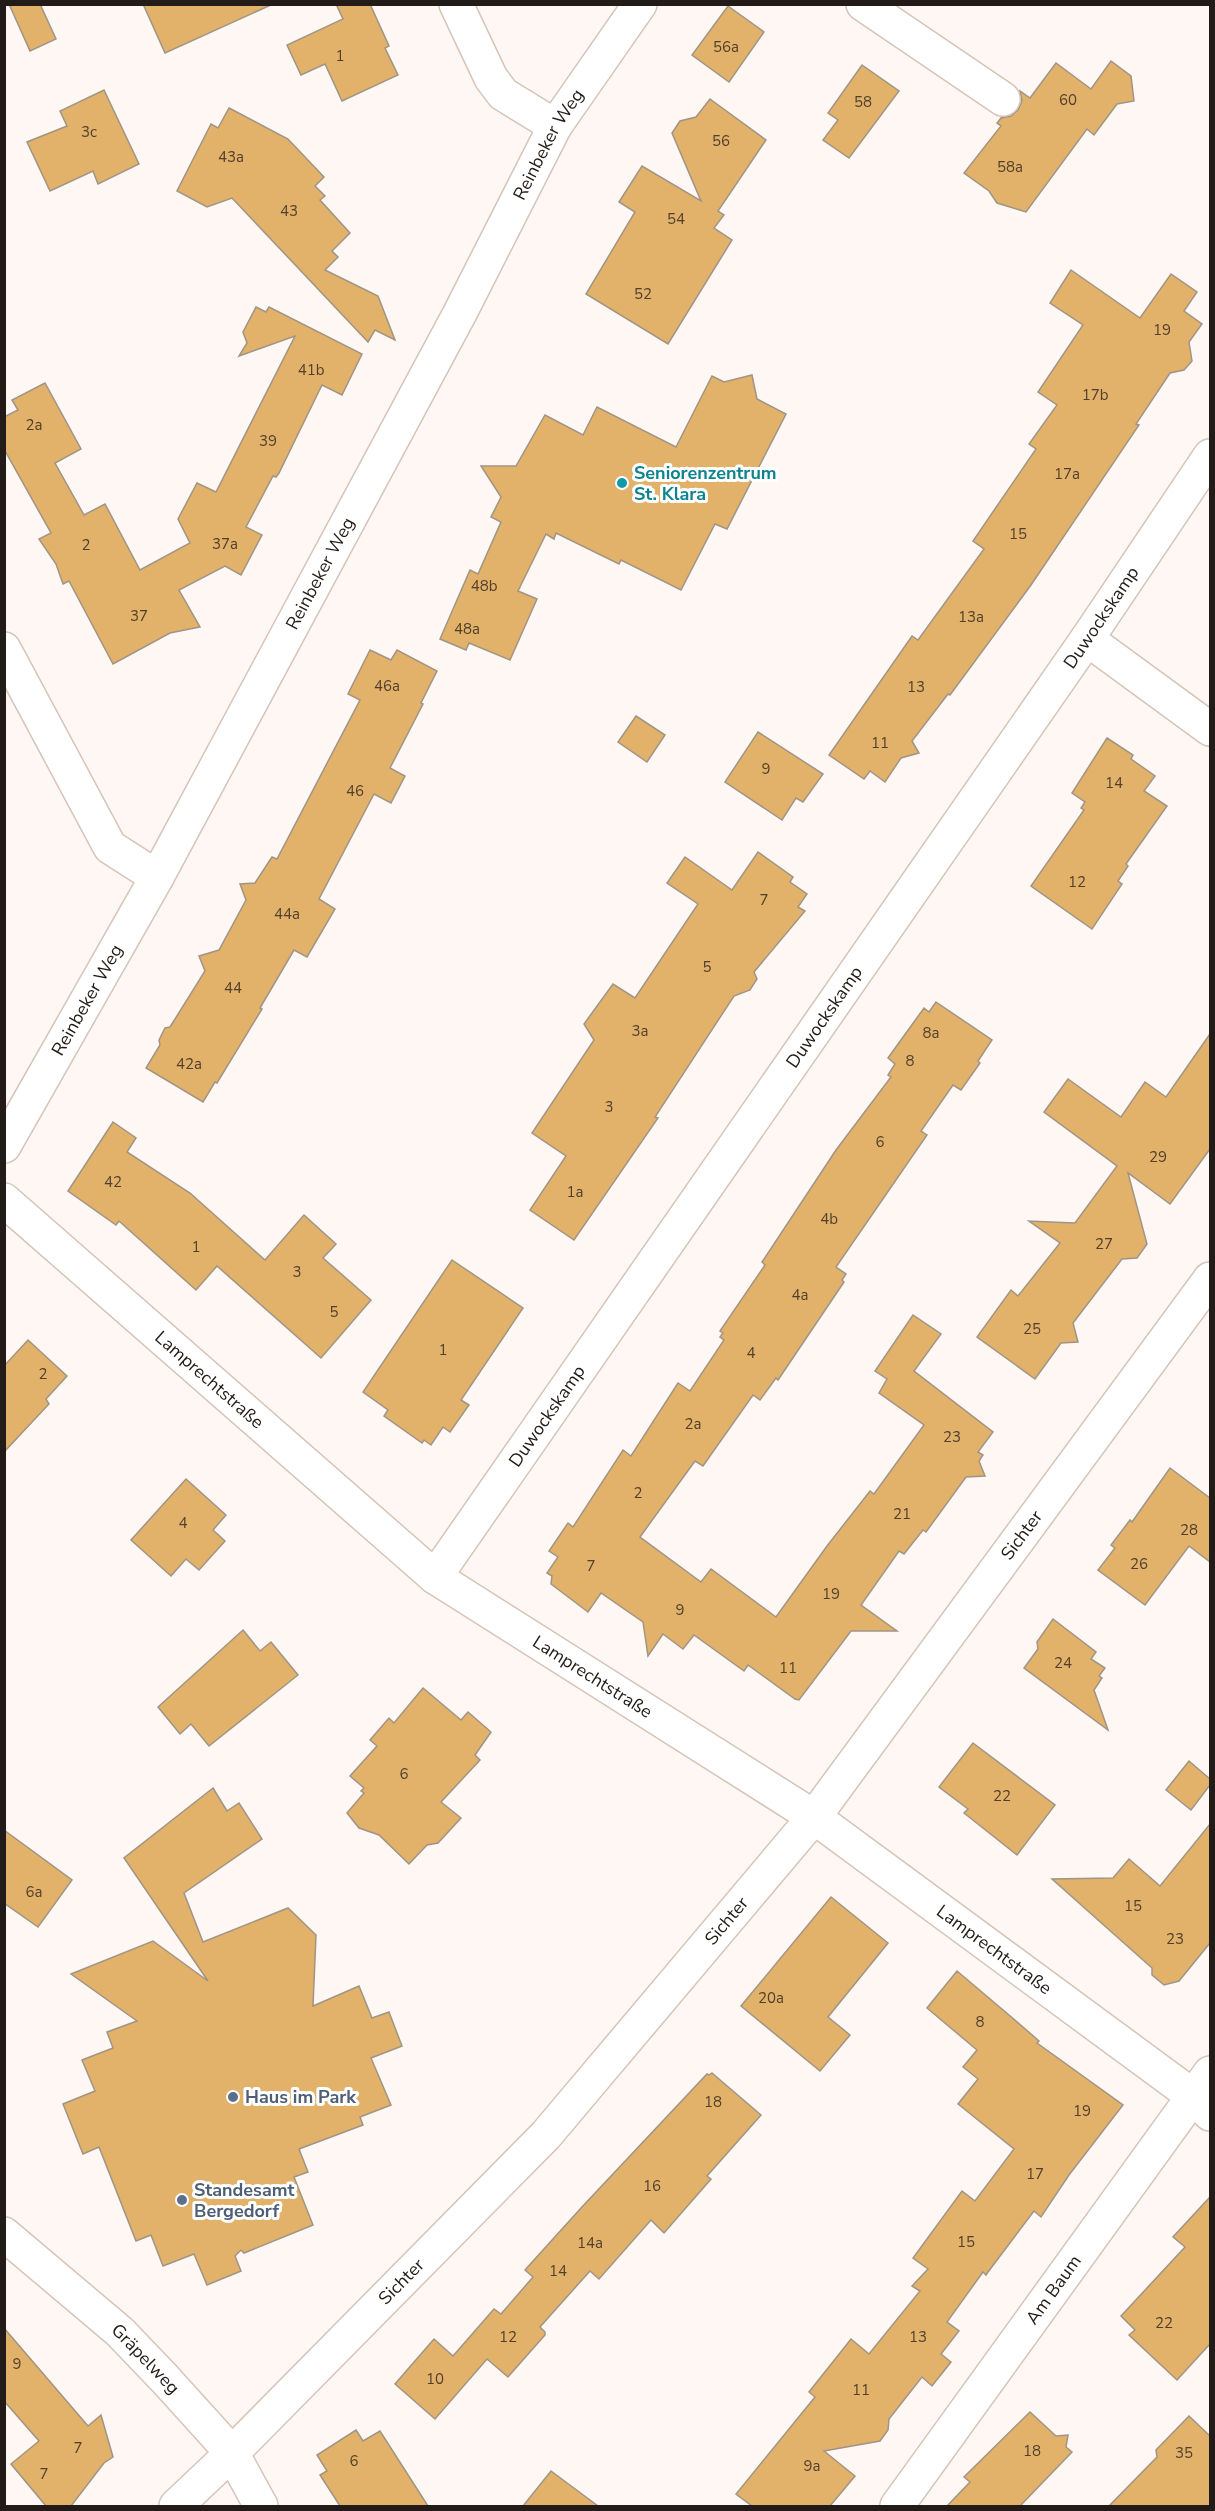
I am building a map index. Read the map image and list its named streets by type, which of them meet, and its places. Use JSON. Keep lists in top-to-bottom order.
{
  "streets": {
    "street": [
      "Reinbeker Weg",
      "Duwockskamp",
      "Lamprechtstraße",
      "Sichter",
      "Am Baum",
      "Gräpelweg"
    ]
  },
  "crossings": [
    ["Duwockskamp", "Lamprechtstraße"],
    ["Lamprechtstraße", "Sichter"],
    ["Lamprechtstraße", "Am Baum"],
    ["Sichter", "Gräpelweg"]
  ],
  "places": ["Seniorenzentrum St. Klara", "Haus im Park", "Standesamt Bergedorf"],
  "house_numbers": [
    "56a",
    "1",
    "60",
    "58",
    "3c",
    "56",
    "43a",
    "58a",
    "43",
    "54",
    "52",
    "19",
    "41b",
    "17b",
    "2a",
    "39",
    "17a",
    "15",
    "37a",
    "2",
    "48b",
    "37",
    "13a",
    "48a",
    "46a",
    "13",
    "11",
    "9",
    "14",
    "46",
    "12",
    "7",
    "44a",
    "5",
    "44",
    "3a",
    "8a",
    "8",
    "42a",
    "3",
    "6",
    "29",
    "42",
    "1a",
    "4b",
    "27",
    "1",
    "3",
    "4a",
    "5",
    "25",
    "1",
    "4",
    "2",
    "2a",
    "23",
    "2",
    "21",
    "4",
    "28",
    "26",
    "7",
    "19",
    "9",
    "24",
    "11",
    "6",
    "22",
    "6a",
    "15",
    "23",
    "20a",
    "8",
    "18",
    "19",
    "17",
    "16",
    "15",
    "14a",
    "14",
    "22",
    "12",
    "13",
    "9",
    "10",
    "11",
    "7",
    "18",
    "35",
    "6",
    "9a",
    "7"
  ]
}
